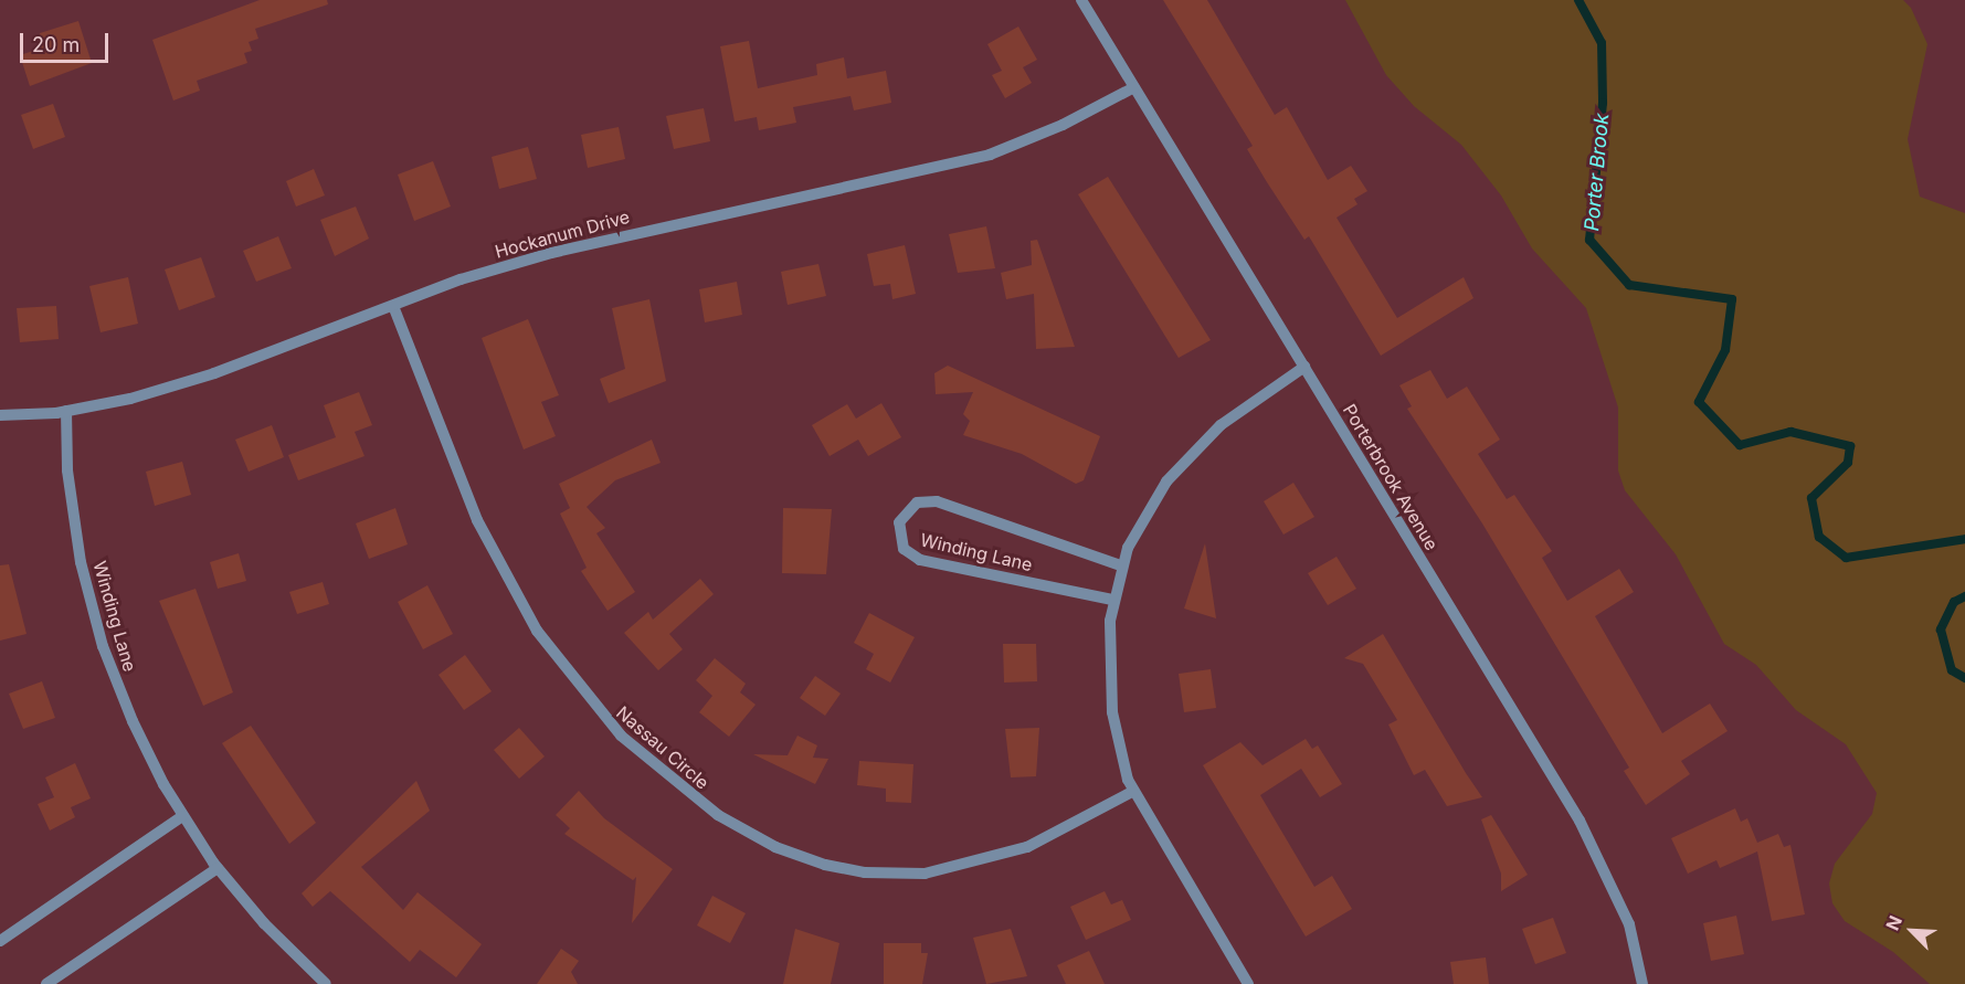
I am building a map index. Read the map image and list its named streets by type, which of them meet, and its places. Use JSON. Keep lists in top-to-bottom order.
{
  "streets": {
    "street": [
      "Hockanum Drive",
      "Porterbrook Avenue",
      "Winding Lane",
      "Nassau Circle"
    ]
  },
  "crossings": [
    ["Hockanum Drive", "Porterbrook Avenue"],
    ["Hockanum Drive", "Winding Lane"],
    ["Hockanum Drive", "Nassau Circle"]
  ],
  "water": ["Porter Brook"],
  "scale_bar": "20 m",
  "north": "top left"
}
